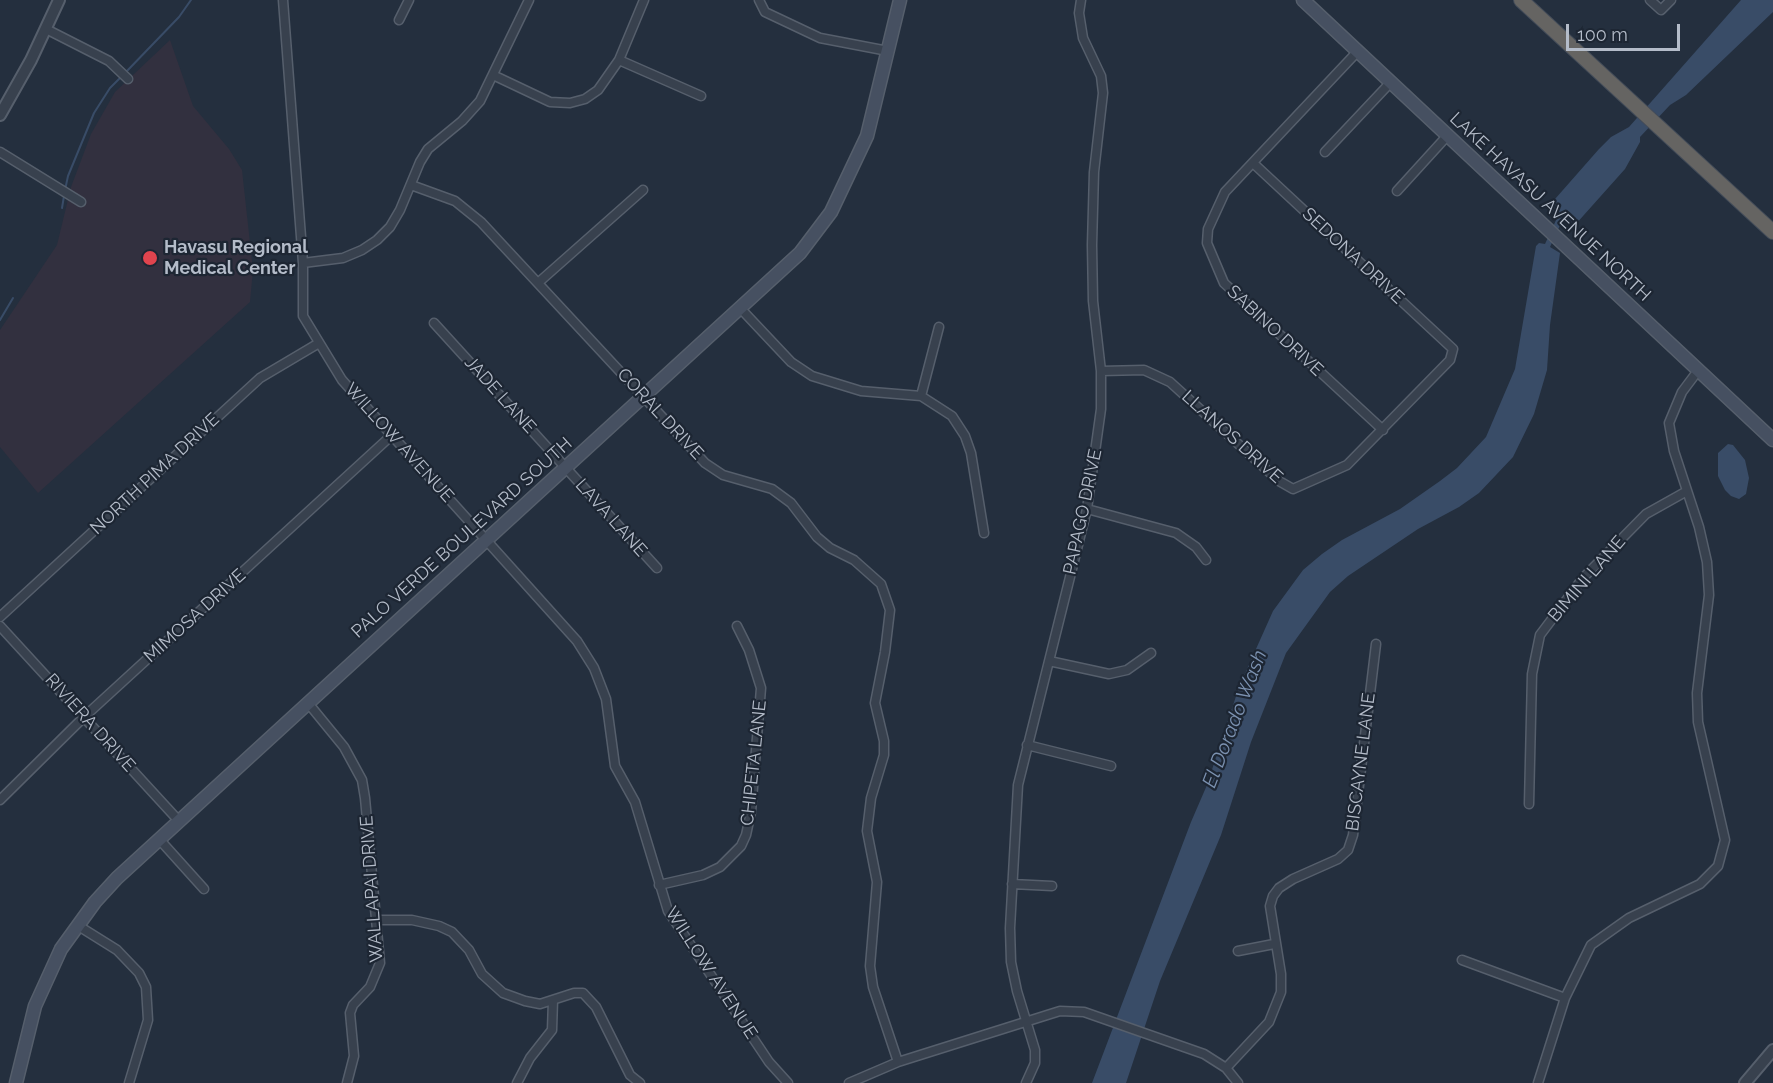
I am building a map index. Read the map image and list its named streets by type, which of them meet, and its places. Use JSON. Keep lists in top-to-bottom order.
{
  "streets": {
    "main road": ["LAKE HAVASU AVENUE NORTH", "PALO VERDE BOULEVARD SOUTH"],
    "street": [
      "SEDONA DRIVE",
      "SABINO DRIVE",
      "JADE LANE",
      "CORAL DRIVE",
      "LLANOS DRIVE",
      "WILLOW AVENUE",
      "NORTH PIMA DRIVE",
      "PAPAGO DRIVE",
      "LAVA LANE",
      "BIMINI LANE",
      "MIMOSA DRIVE",
      "RIVIERA DRIVE",
      "BISCAYNE LANE",
      "CHIPETA LANE",
      "WALLAPAI DRIVE"
    ]
  },
  "crossings": [
    ["LAKE HAVASU AVENUE NORTH", "SABINO DRIVE"],
    ["SEDONA DRIVE", "SABINO DRIVE"],
    ["SEDONA DRIVE", "LLANOS DRIVE"],
    ["SABINO DRIVE", "LLANOS DRIVE"],
    ["JADE LANE", "LAVA LANE"],
    ["JADE LANE", "PALO VERDE BOULEVARD SOUTH"],
    ["CORAL DRIVE", "PALO VERDE BOULEVARD SOUTH"],
    ["LLANOS DRIVE", "PAPAGO DRIVE"],
    ["WILLOW AVENUE", "NORTH PIMA DRIVE"],
    ["WILLOW AVENUE", "PALO VERDE BOULEVARD SOUTH"],
    ["WILLOW AVENUE", "MIMOSA DRIVE"],
    ["WILLOW AVENUE", "CHIPETA LANE"],
    ["LAVA LANE", "PALO VERDE BOULEVARD SOUTH"],
    ["PALO VERDE BOULEVARD SOUTH", "RIVIERA DRIVE"],
    ["PALO VERDE BOULEVARD SOUTH", "WALLAPAI DRIVE"],
    ["MIMOSA DRIVE", "RIVIERA DRIVE"]
  ],
  "water": ["El Dorado Wash"],
  "places": ["Havasu Regional Medical Center"],
  "scale_bar": "100 m"
}
